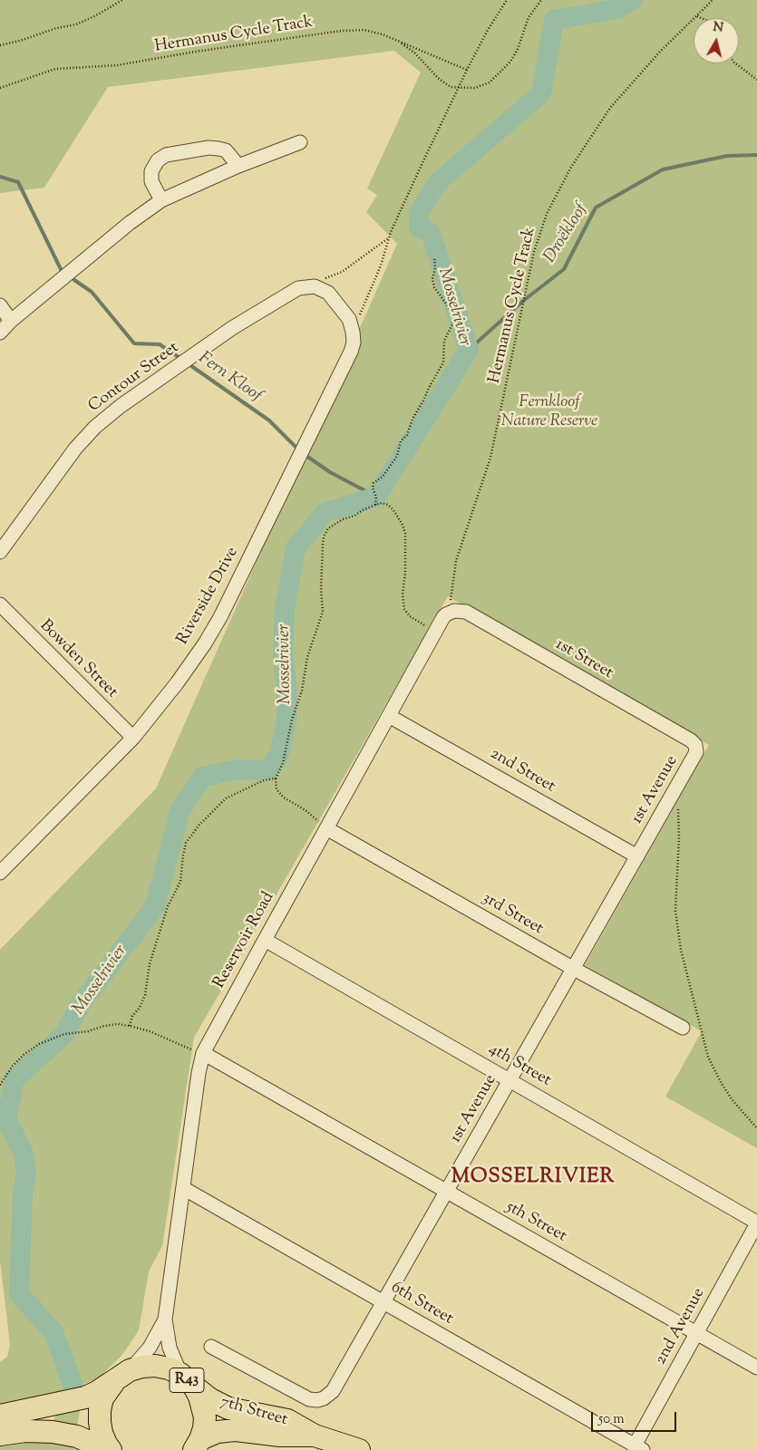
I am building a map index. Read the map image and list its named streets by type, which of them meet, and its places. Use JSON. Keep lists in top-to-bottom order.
{
  "streets": {
    "main road": ["R43", "7th Street"],
    "street": [
      "Contour Street",
      "Riverside Drive",
      "Bowden Street",
      "1st Street",
      "2nd Street",
      "1st Avenue",
      "3rd Street",
      "Reservoir Road",
      "4th Street",
      "5th Street",
      "6th Street",
      "2nd Avenue"
    ],
    "path": ["Hermanus Cycle Track"]
  },
  "crossings": [
    ["Hermanus Cycle Track", "1st Street"],
    ["Hermanus Cycle Track", "Reservoir Road"],
    ["Riverside Drive", "Bowden Street"],
    ["1st Street", "1st Avenue"],
    ["1st Street", "Reservoir Road"],
    ["2nd Street", "1st Avenue"],
    ["2nd Street", "Reservoir Road"],
    ["1st Avenue", "3rd Street"],
    ["1st Avenue", "4th Street"],
    ["1st Avenue", "5th Street"],
    ["1st Avenue", "6th Street"],
    ["3rd Street", "Reservoir Road"],
    ["Reservoir Road", "4th Street"],
    ["Reservoir Road", "5th Street"],
    ["Reservoir Road", "6th Street"],
    ["Reservoir Road", "R43"],
    ["Reservoir Road", "7th Street"],
    ["4th Street", "2nd Avenue"],
    ["5th Street", "2nd Avenue"],
    ["6th Street", "2nd Avenue"],
    ["R43", "7th Street"]
  ],
  "districts": ["MOSSELRIVIER"],
  "water": ["Droëkloof", "Mosselrivier", "Fern Kloof"],
  "parks": ["Fernkloof Nature Reserve"],
  "scale_bar": "50 m",
  "north": "top"
}
